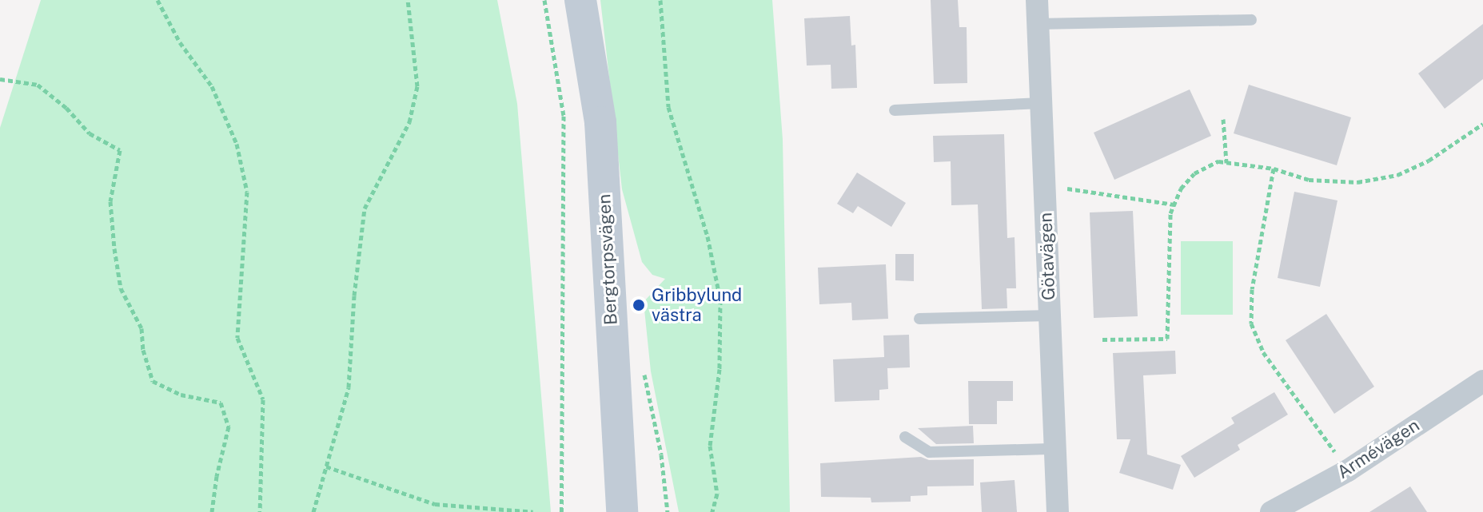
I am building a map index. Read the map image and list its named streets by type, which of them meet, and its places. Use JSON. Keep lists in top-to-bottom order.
{
  "streets": {
    "main road": ["Bergtorpsvägen"],
    "street": ["Götavägen", "Armévägen"]
  },
  "places": ["Gribbylund västra"]
}
